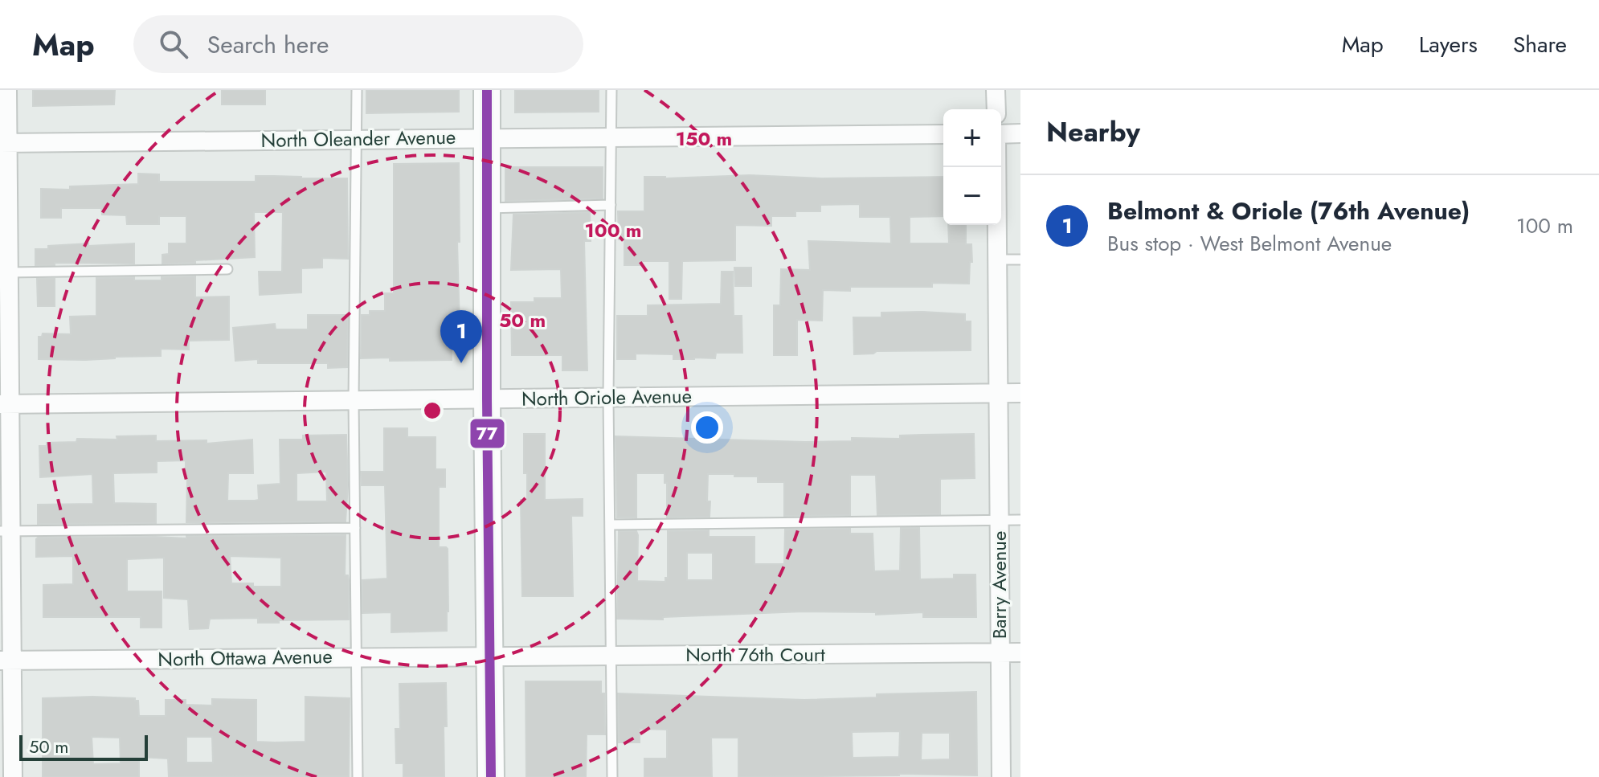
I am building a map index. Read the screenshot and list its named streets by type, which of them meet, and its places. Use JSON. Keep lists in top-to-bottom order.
{
  "streets": {
    "street": [
      "North Oleander Avenue",
      "North Oriole Avenue",
      "Barry Avenue",
      "North 76th Court",
      "North Ottawa Avenue"
    ]
  },
  "crossings": [
    ["North Oriole Avenue", "Barry Avenue"],
    ["Barry Avenue", "North 76th Court"],
    ["North 76th Court", "North Ottawa Avenue"]
  ],
  "lines": ["transit line 77"],
  "scale_bar": "50 m",
  "page": {
    "header": "Map",
    "search": "Search here",
    "nav": ["Map", "Layers", "Share"],
    "heading": "Nearby",
    "map_buttons": ["+", "−"],
    "list": [
      {
        "mark": "1",
        "name": "Belmont & Oriole (76th Avenue)",
        "note": "Bus stop · West Belmont Avenue",
        "value": "100 m"
      }
    ],
    "pins": "1",
    "scale": "50 m"
  },
  "rings": ["150 m", "100 m", "50 m"]
}
